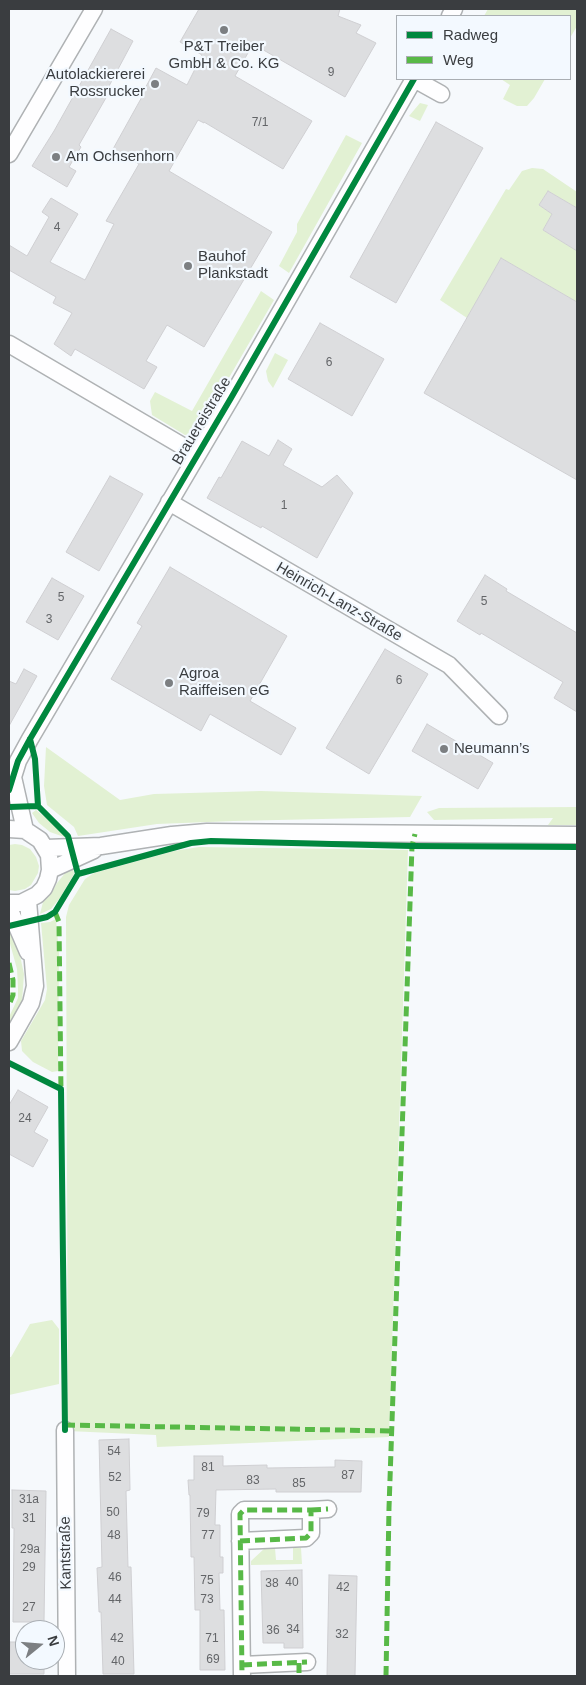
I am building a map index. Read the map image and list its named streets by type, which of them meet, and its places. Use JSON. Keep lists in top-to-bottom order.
{
  "streets": {
    "street": ["Brauereistraße", "Heinrich-Lanz-Straße", "Kantstraße"]
  },
  "crossings": [
    ["Brauereistraße", "Heinrich-Lanz-Straße"]
  ],
  "places": [
    "P&T Treiber GmbH & Co. KG",
    "Autolackiererei Rossrucker",
    "Am Ochsenhorn",
    "Bauhof Plankstadt",
    "Agroa Raiffeisen eG",
    "Neumann’s"
  ],
  "house_numbers": [
    "9",
    "7/1",
    "4",
    "6",
    "1",
    "5",
    "5",
    "3",
    "6",
    "24",
    "54",
    "81",
    "87",
    "52",
    "83",
    "85",
    "31a",
    "50",
    "79",
    "31",
    "48",
    "77",
    "29a",
    "29",
    "46",
    "75",
    "40",
    "38",
    "42",
    "44",
    "73",
    "27",
    "34",
    "36",
    "32",
    "42",
    "71",
    "69",
    "40"
  ],
  "legend": ["Radweg", "Weg"],
  "north": "right"
}
